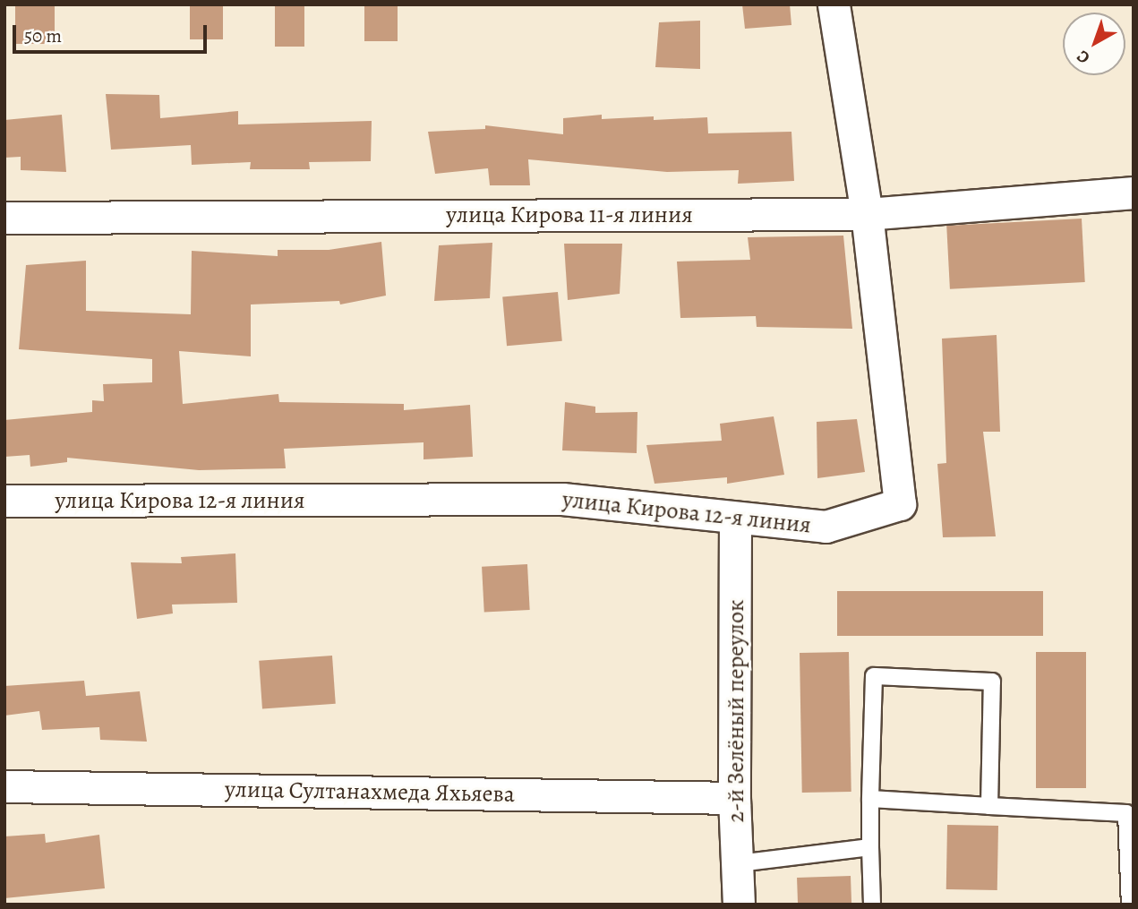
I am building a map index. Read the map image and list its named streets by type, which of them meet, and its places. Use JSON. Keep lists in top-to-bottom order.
{
  "streets": {
    "street": [
      "улица Кирова 11-я линия",
      "улица Кирова 12-я линия",
      "2-й Зелёный переулок",
      "улица Султанахмеда Яхьяева"
    ]
  },
  "crossings": [
    ["улица Кирова 11-я линия", "улица Кирова 12-я линия"],
    ["улица Кирова 12-я линия", "2-й Зелёный переулок"],
    ["2-й Зелёный переулок", "улица Султанахмеда Яхьяева"]
  ],
  "scale_bar": "50 m",
  "north": "bottom left"
}
